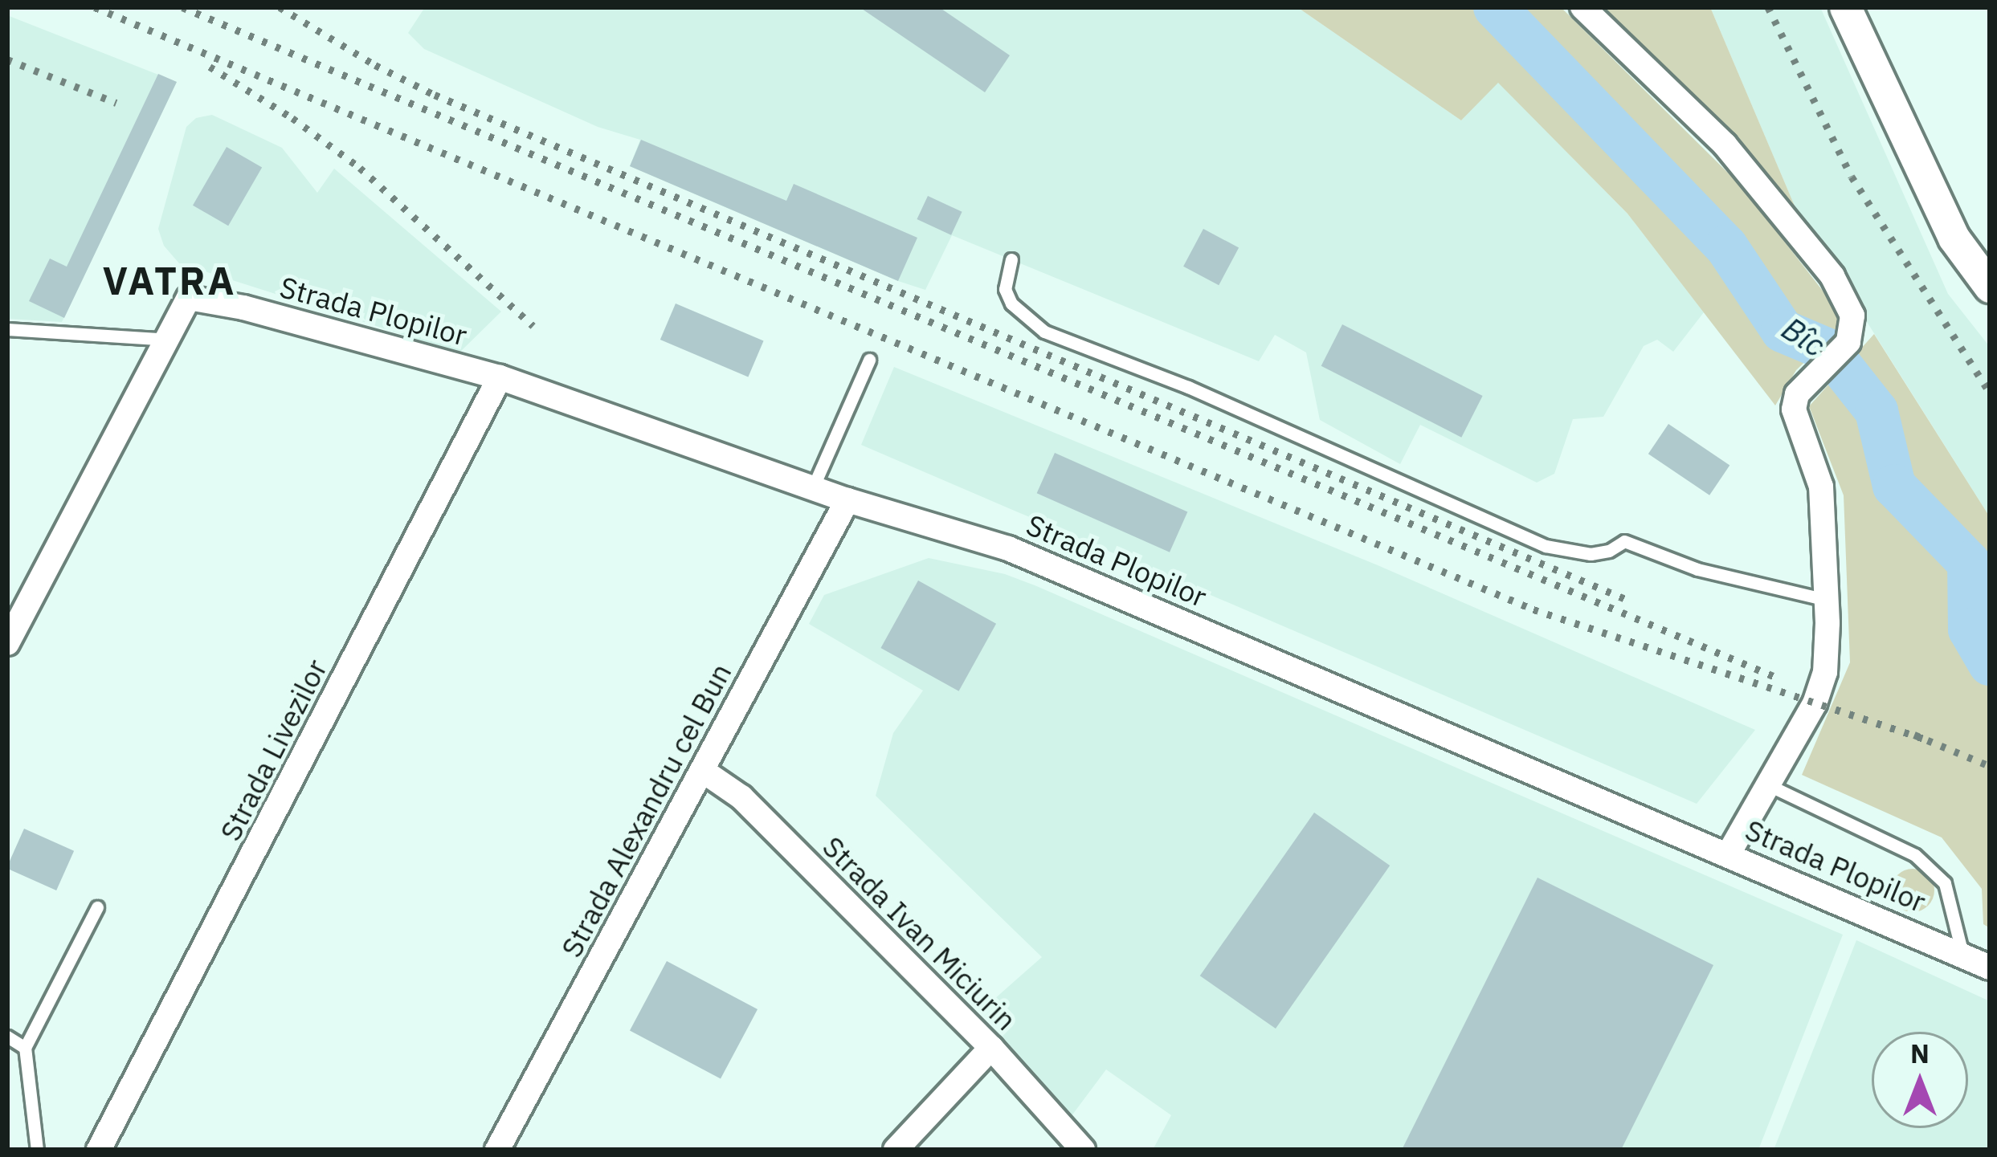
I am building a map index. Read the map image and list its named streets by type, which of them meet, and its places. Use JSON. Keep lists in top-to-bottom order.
{
  "streets": {
    "street": [
      "Strada Plopilor",
      "Strada Livezilor",
      "Strada Alexandru cel Bun",
      "Strada Ivan Miciurin"
    ]
  },
  "crossings": [
    ["Strada Plopilor", "Strada Livezilor"],
    ["Strada Plopilor", "Strada Alexandru cel Bun"],
    ["Strada Alexandru cel Bun", "Strada Ivan Miciurin"]
  ],
  "districts": ["VATRA"],
  "water": ["Bîc"],
  "north": "top"
}
